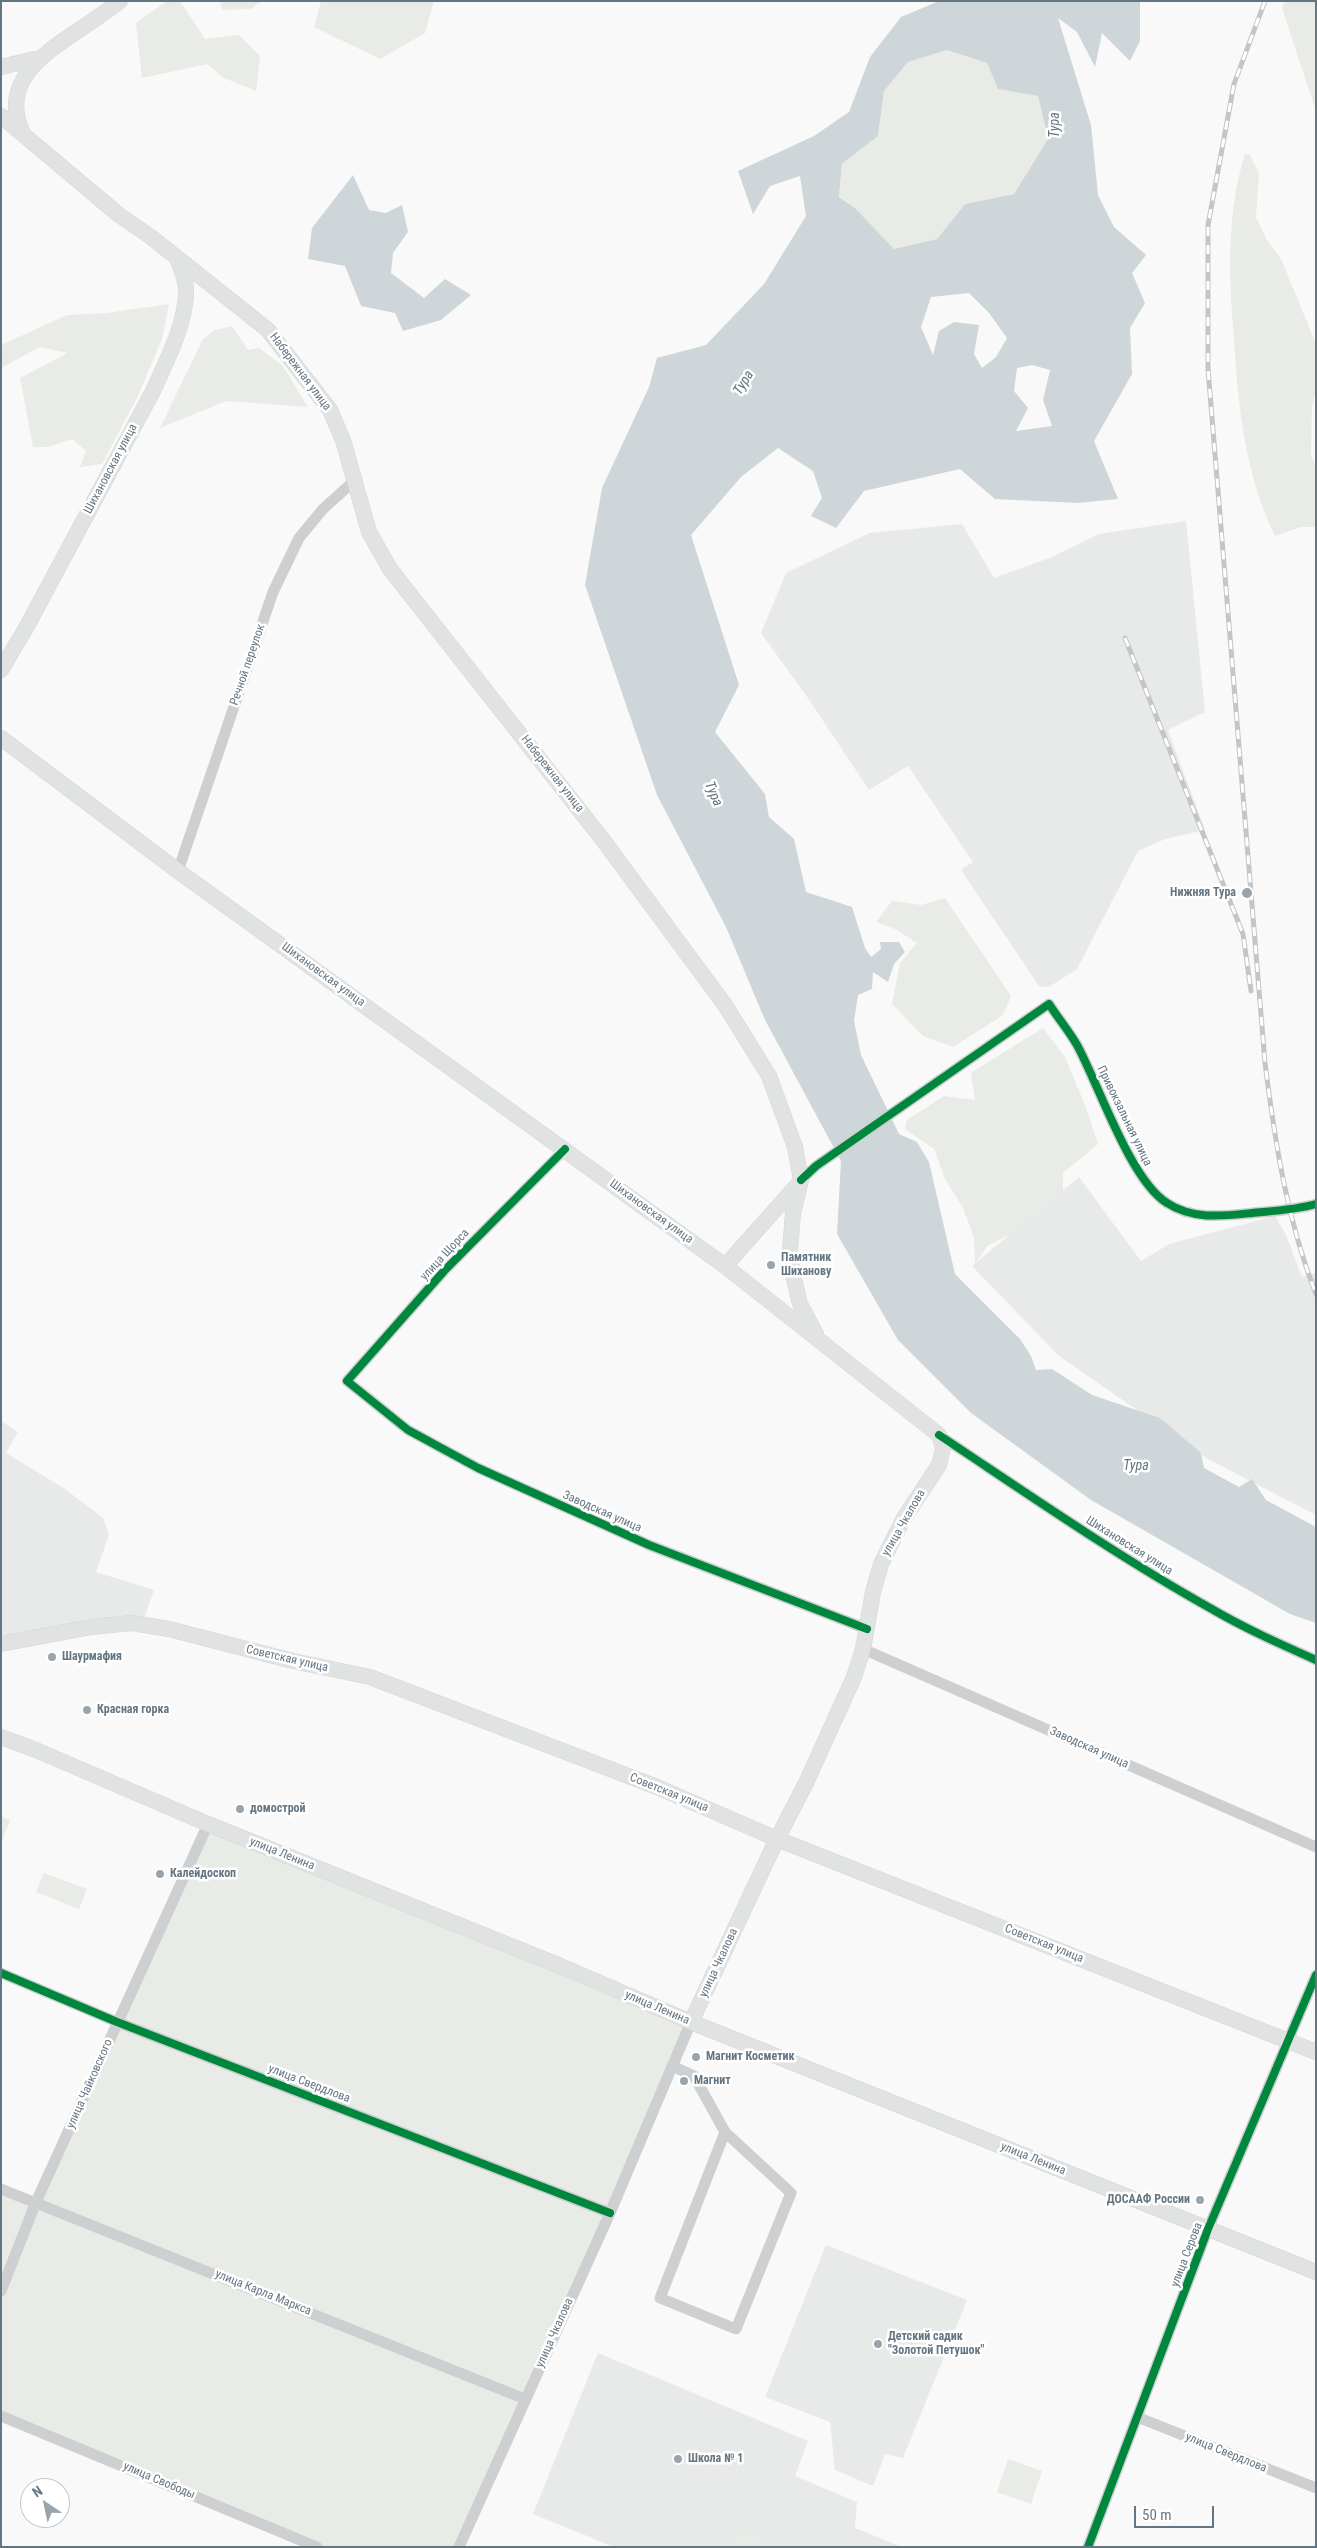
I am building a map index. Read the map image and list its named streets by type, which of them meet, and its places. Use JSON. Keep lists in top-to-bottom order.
{
  "streets": {
    "main road": [
      "Набережная улица",
      "Шихановская улица",
      "улица Чкалова",
      "Советская улица",
      "улица Ленина"
    ],
    "street": [
      "Речной переулок",
      "Привокзальная улица",
      "улица Щорса",
      "Заводская улица",
      "улица Чайковского",
      "улица Свердлова",
      "улица Серова",
      "улица Карла Маркса",
      "улица Свободы"
    ]
  },
  "crossings": [
    ["Набережная улица", "Шихановская улица"],
    ["Набережная улица", "Речной переулок"],
    ["Набережная улица", "Привокзальная улица"],
    ["Шихановская улица", "Речной переулок"],
    ["Шихановская улица", "улица Щорса"],
    ["Шихановская улица", "улица Чкалова"],
    ["улица Щорса", "Заводская улица"],
    ["Заводская улица", "улица Чкалова"],
    ["улица Чкалова", "Советская улица"],
    ["улица Чкалова", "улица Ленина"],
    ["улица Чкалова", "улица Свердлова"],
    ["улица Чкалова", "улица Карла Маркса"],
    ["Советская улица", "улица Серова"],
    ["улица Ленина", "улица Чайковского"],
    ["улица Ленина", "улица Серова"],
    ["улица Чайковского", "улица Свердлова"],
    ["улица Чайковского", "улица Карла Маркса"],
    ["улица Свердлова", "улица Серова"]
  ],
  "water": ["Тура"],
  "places": [
    "Нижняя Тура",
    "Памятник Шиханову",
    "Шаурмафия",
    "Красная горка",
    "домострой",
    "Калейдоскоп",
    "Магнит Косметик",
    "Магнит",
    "ДОСААФ России",
    "Детский садик \"Золотой Петушок\"",
    "Школа № 1"
  ],
  "scale_bar": "50 m",
  "north": "top left"
}
